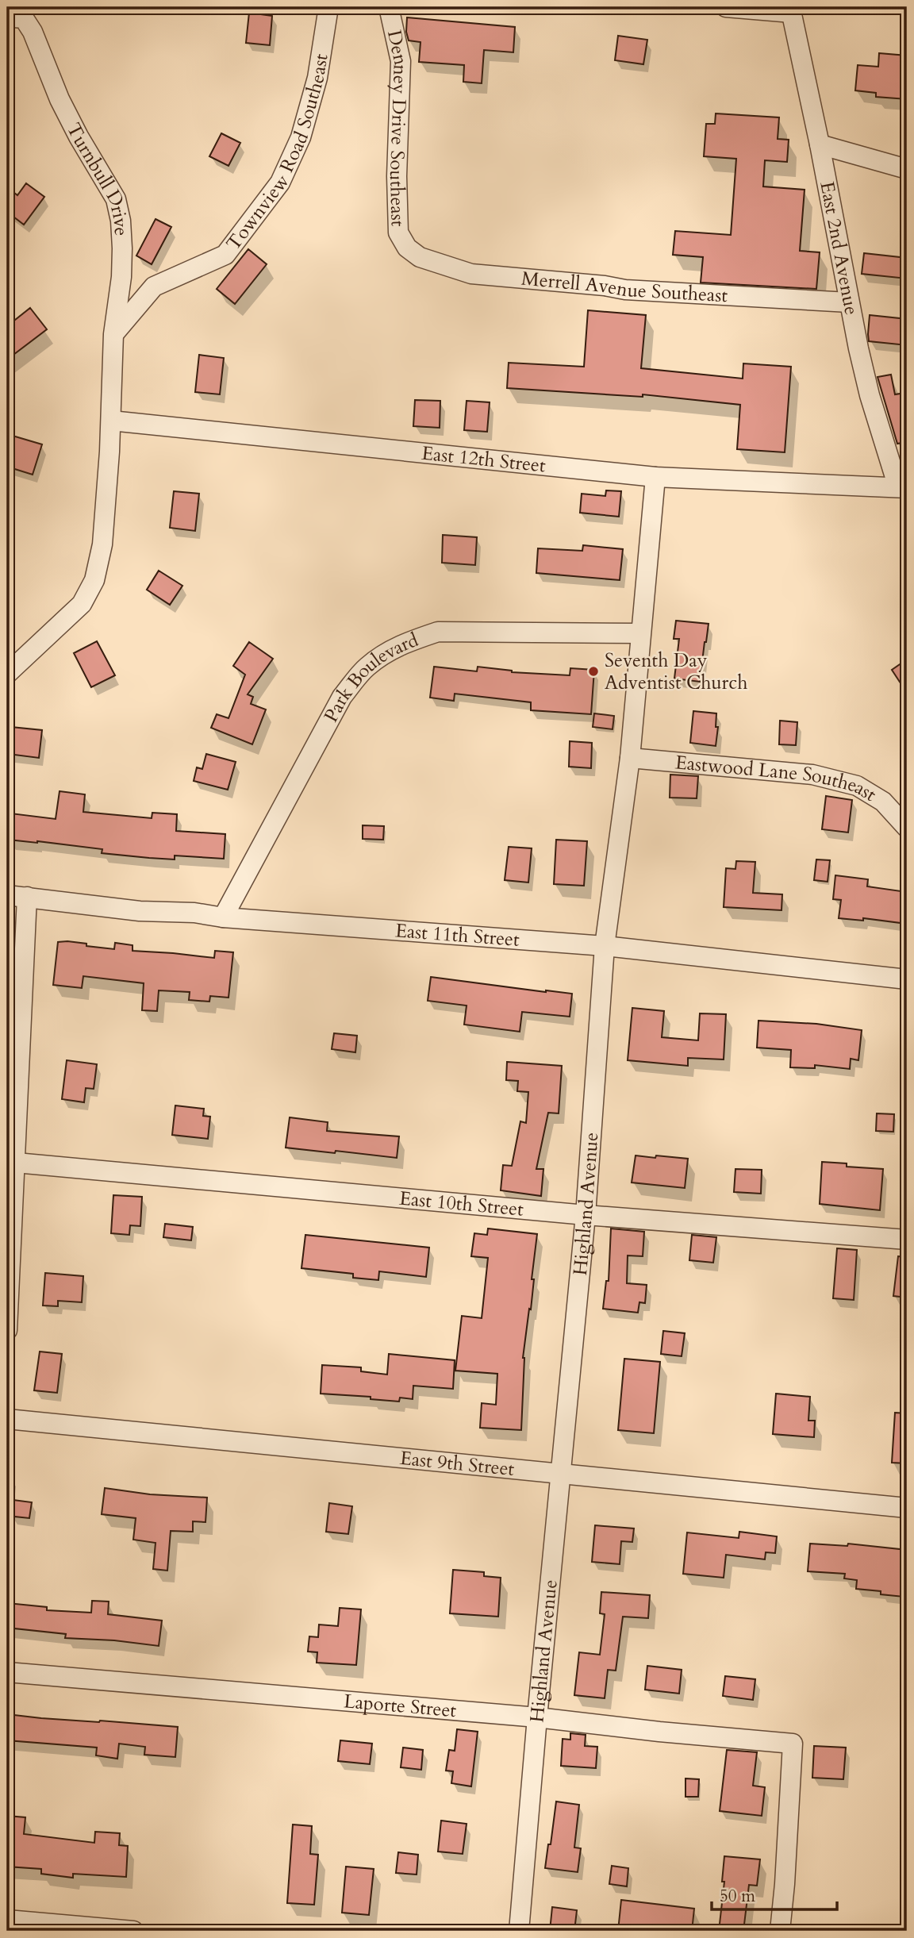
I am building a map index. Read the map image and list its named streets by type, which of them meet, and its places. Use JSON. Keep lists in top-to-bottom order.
{
  "streets": {
    "street": [
      "Denney Drive Southeast",
      "Townview Road Southeast",
      "Turnbull Drive",
      "East 2nd Avenue",
      "Merrell Avenue Southeast",
      "East 12th Street",
      "Park Boulevard",
      "Eastwood Lane Southeast",
      "East 11th Street",
      "East 10th Street",
      "Highland Avenue",
      "East 9th Street",
      "Laporte Street"
    ]
  },
  "crossings": [
    ["Denney Drive Southeast", "Merrell Avenue Southeast"],
    ["Townview Road Southeast", "Turnbull Drive"],
    ["Turnbull Drive", "East 12th Street"],
    ["East 2nd Avenue", "Merrell Avenue Southeast"],
    ["East 2nd Avenue", "East 12th Street"],
    ["East 12th Street", "Highland Avenue"],
    ["Park Boulevard", "East 11th Street"],
    ["Park Boulevard", "Highland Avenue"],
    ["Eastwood Lane Southeast", "Highland Avenue"],
    ["East 11th Street", "Highland Avenue"],
    ["East 10th Street", "Highland Avenue"],
    ["Highland Avenue", "East 9th Street"],
    ["Highland Avenue", "Laporte Street"]
  ],
  "places": ["Seventh Day Adventist Church"],
  "scale_bar": "50 m"
}
